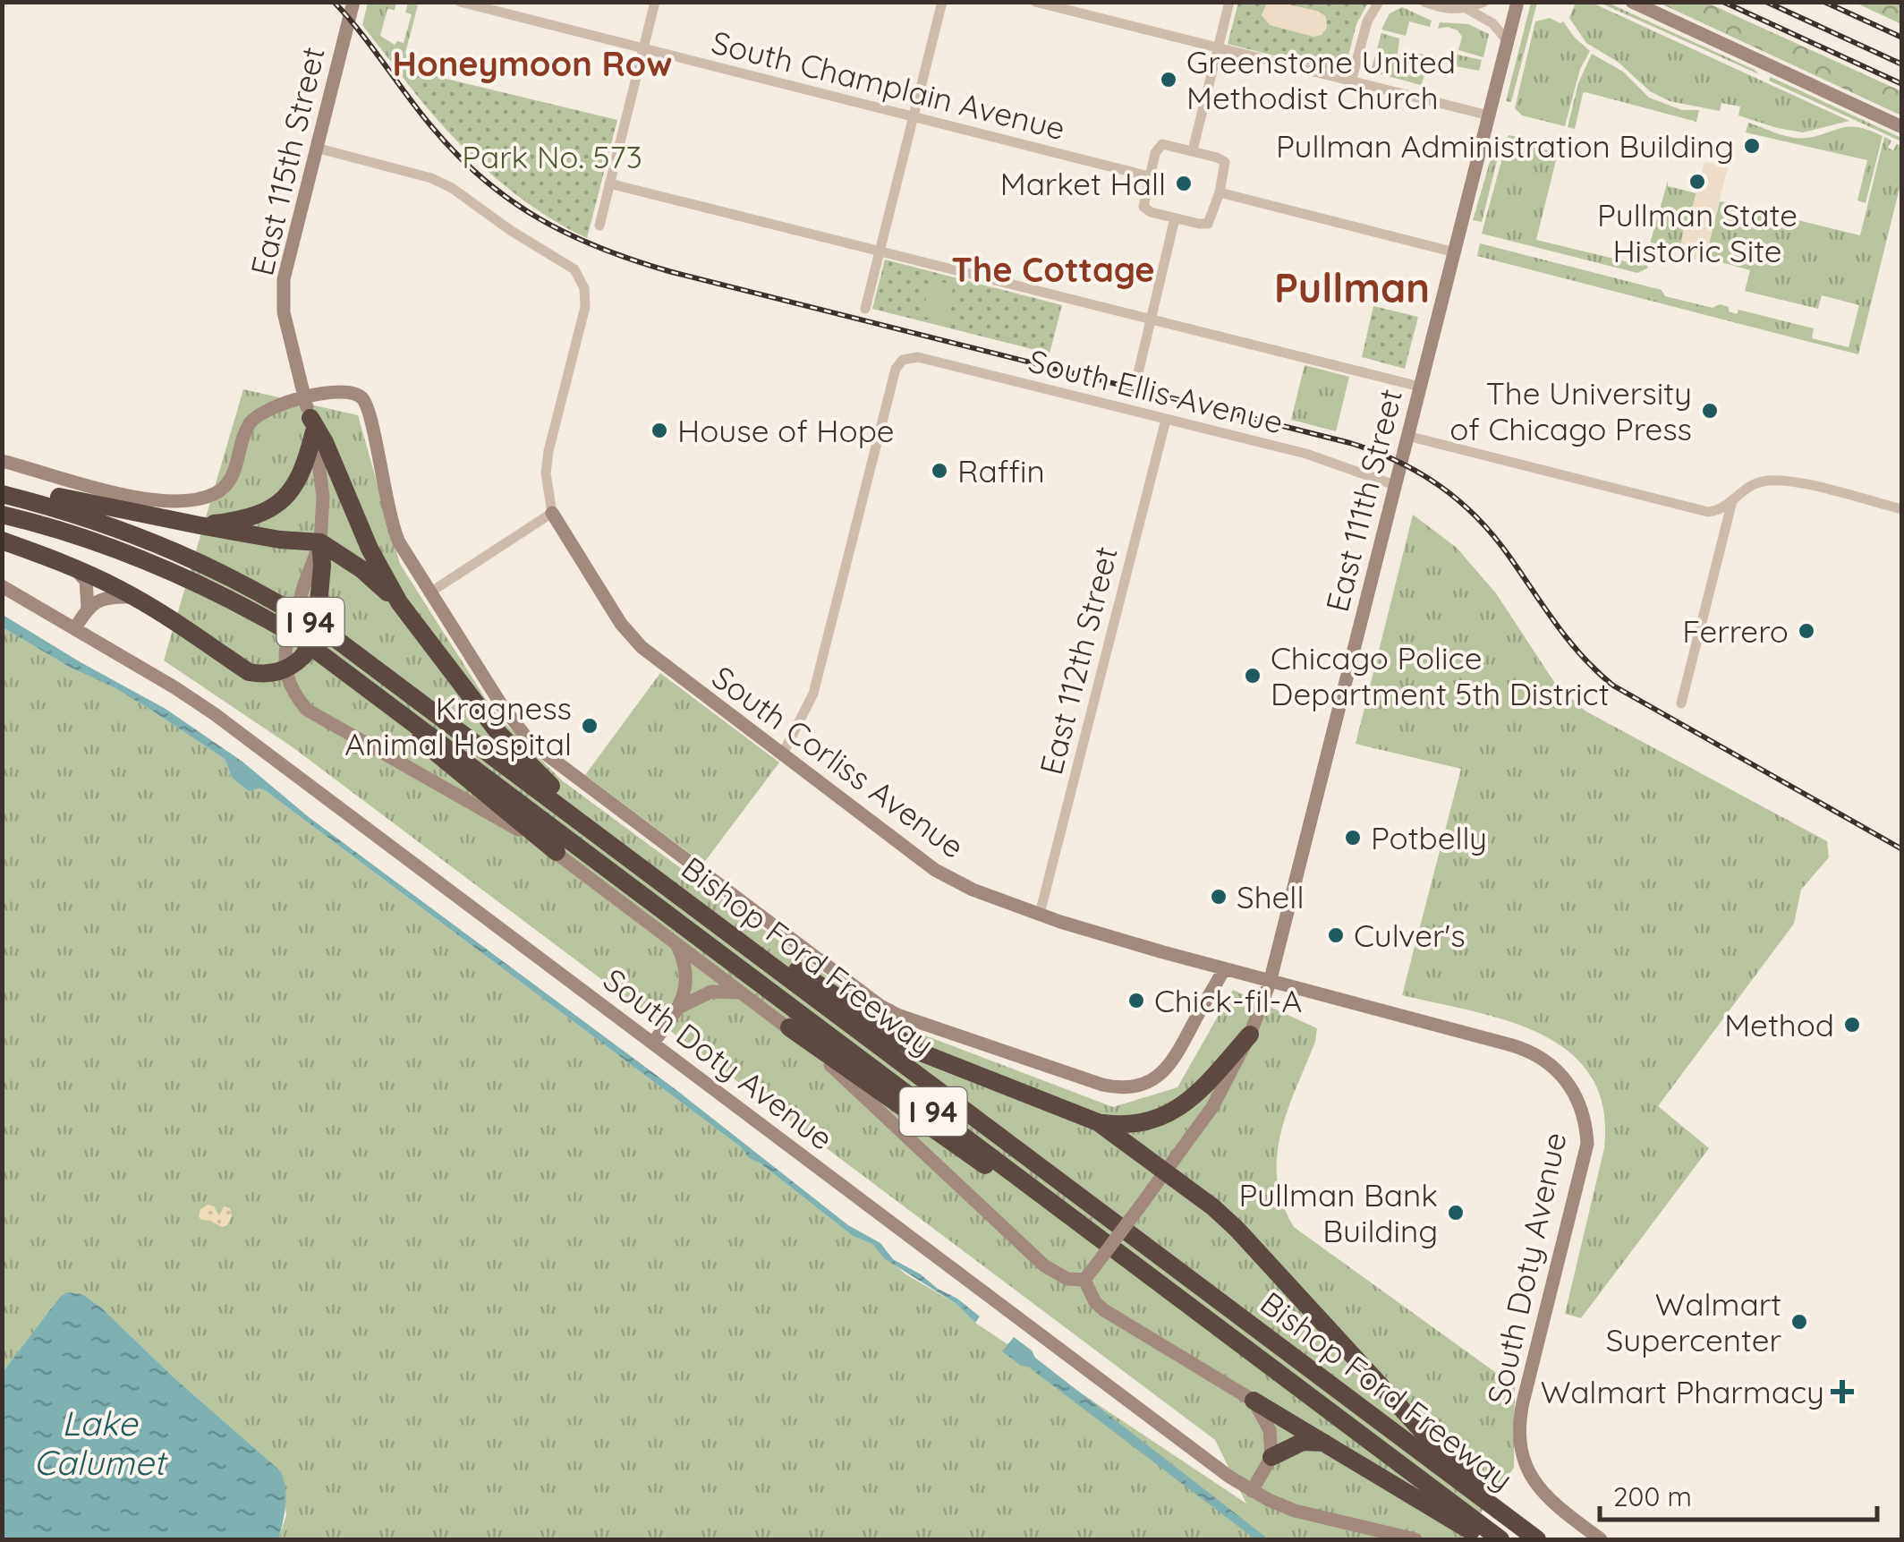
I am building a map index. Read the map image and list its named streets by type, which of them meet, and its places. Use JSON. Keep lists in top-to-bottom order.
{
  "streets": {
    "highway": ["I 94", "Bishop Ford Freeway"],
    "street": [
      "South Champlain Avenue",
      "East 115th Street",
      "South Ellis Avenue",
      "East 111th Street",
      "East 112th Street",
      "South Corliss Avenue",
      "South Doty Avenue"
    ]
  },
  "crossings": [
    ["South Ellis Avenue", "East 111th Street"],
    ["South Ellis Avenue", "East 112th Street"],
    ["South Ellis Avenue", "South Corliss Avenue"],
    ["East 111th Street", "South Corliss Avenue"],
    ["East 111th Street", "South Doty Avenue"],
    ["East 112th Street", "South Corliss Avenue"],
    ["South Corliss Avenue", "South Doty Avenue"]
  ],
  "districts": ["Honeymoon Row", "The Cottage", "Pullman"],
  "water": ["Lake Calumet"],
  "parks": ["Park No. 573"],
  "places": {
    "other": [
      "Greenstone United Methodist Church",
      "Pullman Administration Building",
      "Pullman State Historic Site",
      "Market Hall",
      "The University of Chicago Press",
      "House of Hope",
      "Raffin",
      "Ferrero",
      "Chicago Police Department 5th District",
      "Kragness Animal Hospital",
      "Potbelly",
      "Shell",
      "Culver's",
      "Chick-fil-A",
      "Method",
      "Pullman Bank Building",
      "Walmart Supercenter"
    ],
    "health": ["Walmart Pharmacy"]
  },
  "scale_bar": "200 m"
}
